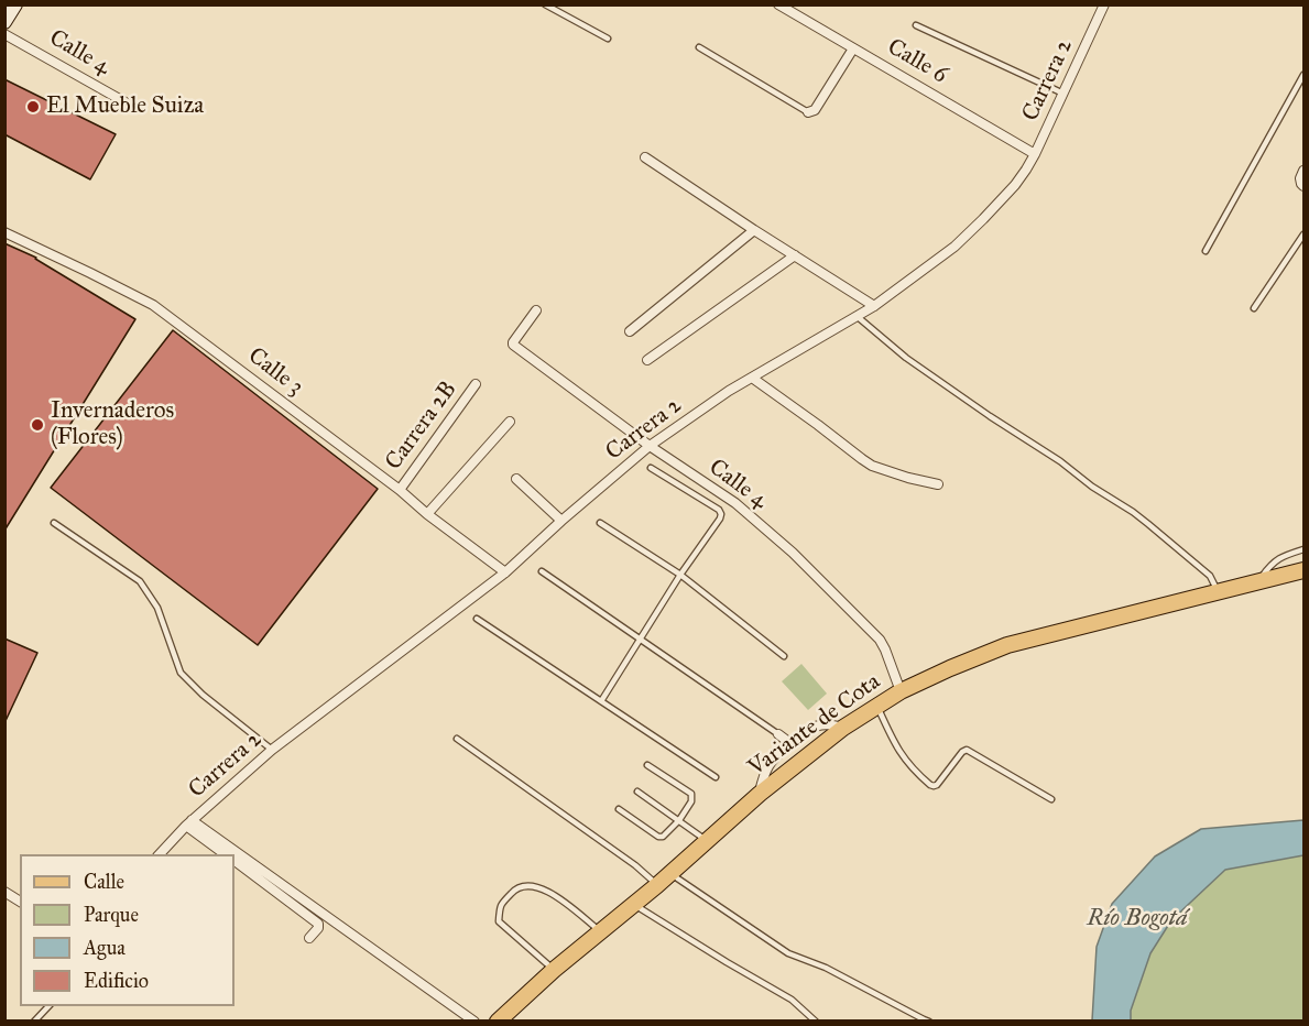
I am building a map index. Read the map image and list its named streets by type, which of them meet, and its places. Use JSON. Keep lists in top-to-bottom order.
{
  "streets": {
    "main road": ["Variante de Cota"],
    "street": [
      "Calle 4",
      "Calle 6",
      "Carrera 2",
      "Calle 3",
      "Carrera 2B"
    ]
  },
  "crossings": [
    ["Calle 4", "Carrera 2"],
    ["Calle 4", "Variante de Cota"],
    ["Calle 6", "Carrera 2"],
    ["Carrera 2", "Calle 3"],
    ["Calle 3", "Carrera 2B"]
  ],
  "water": ["Río Bogotá"],
  "places": ["El Mueble Suiza", "Invernaderos (Flores)"],
  "legend": [
    "Calle",
    "Parque",
    "Agua",
    "Edificio"
  ]
}
